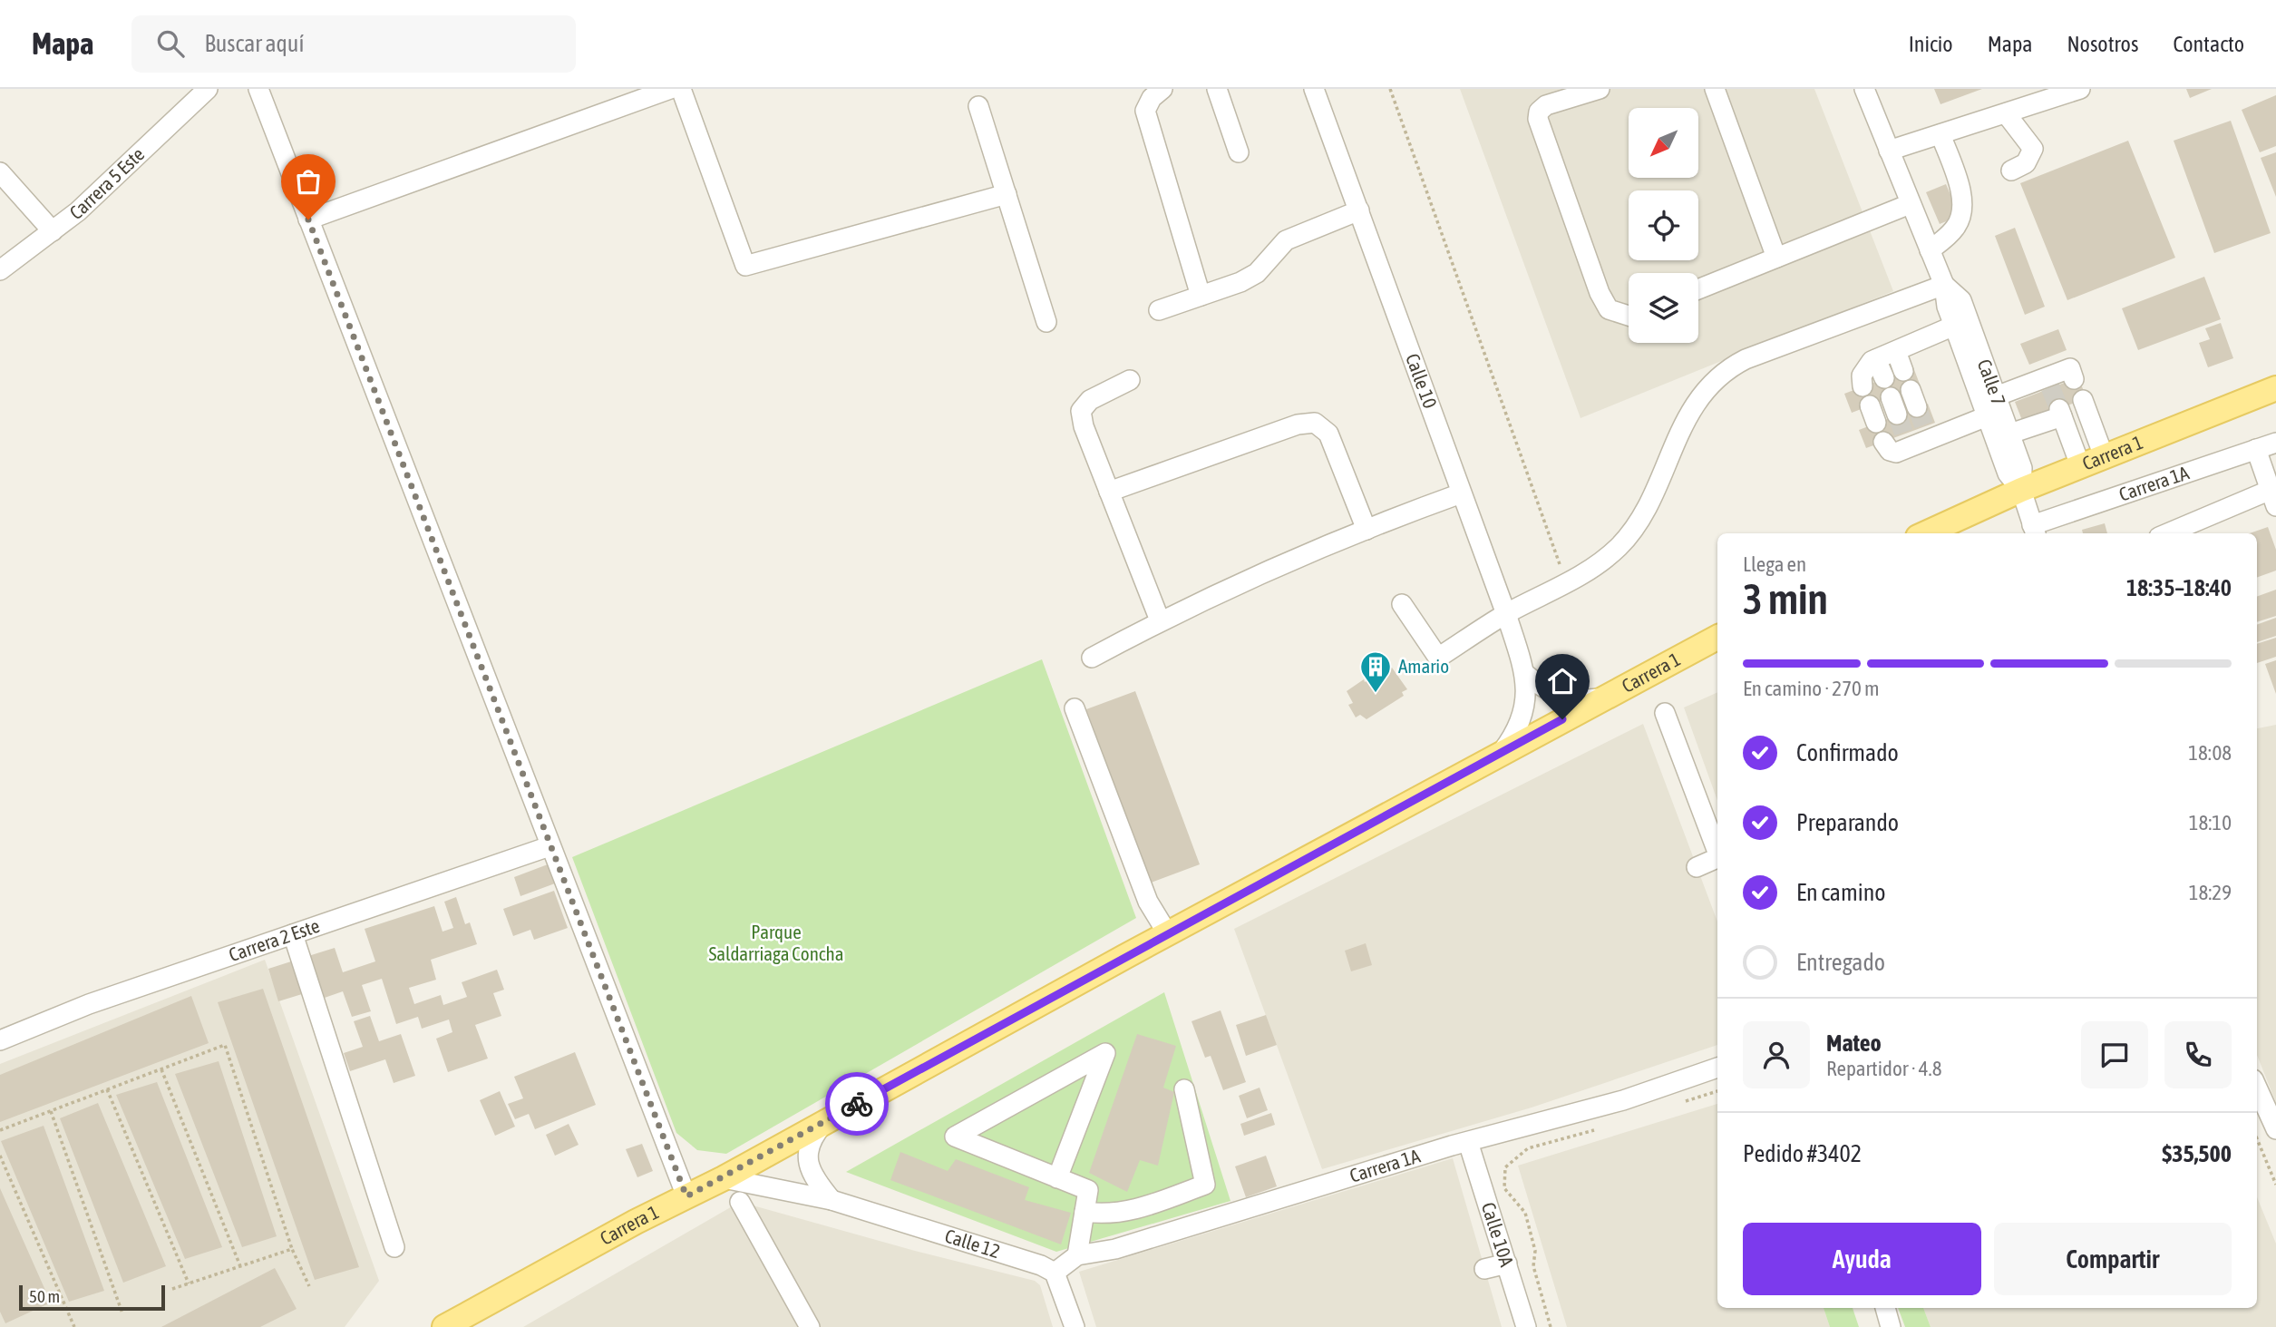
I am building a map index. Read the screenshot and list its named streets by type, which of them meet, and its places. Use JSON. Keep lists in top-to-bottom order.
{
  "streets": {
    "main road": ["Carrera 1"],
    "street": [
      "Carrera 5 Este",
      "Calle 10",
      "Calle 7",
      "Carrera 1A",
      "Carrera 2 Este",
      "Calle 10A",
      "Calle 12"
    ]
  },
  "crossings": [
    ["Calle 10", "Carrera 1"],
    ["Calle 7", "Carrera 1"],
    ["Calle 7", "Carrera 1A"],
    ["Carrera 1", "Calle 12"],
    ["Carrera 1A", "Calle 10A"],
    ["Carrera 1A", "Calle 12"]
  ],
  "parks": ["Parque Saldarriaga Concha"],
  "places": {
    "building": ["Amario"]
  },
  "scale_bar": "50 m",
  "north": "bottom left",
  "page": {
    "header": "Mapa",
    "search": "Buscar aquí",
    "nav": [
      "Inicio",
      "Mapa",
      "Nosotros",
      "Contacto"
    ],
    "heading": ["3 min", "Llega en", "18:35–18:40"],
    "panel": [
      "Mateo",
      "Repartidor · 4.8",
      "Pedido #3402",
      "$35,500"
    ],
    "bar": "En camino · 270 m",
    "list": [
      ["Confirmado", "18:08"],
      ["Preparando", "18:10"],
      ["En camino", "18:29"],
      "Entregado"
    ],
    "buttons": ["Ayuda", "Compartir"],
    "scale": "50 m"
  }
}
